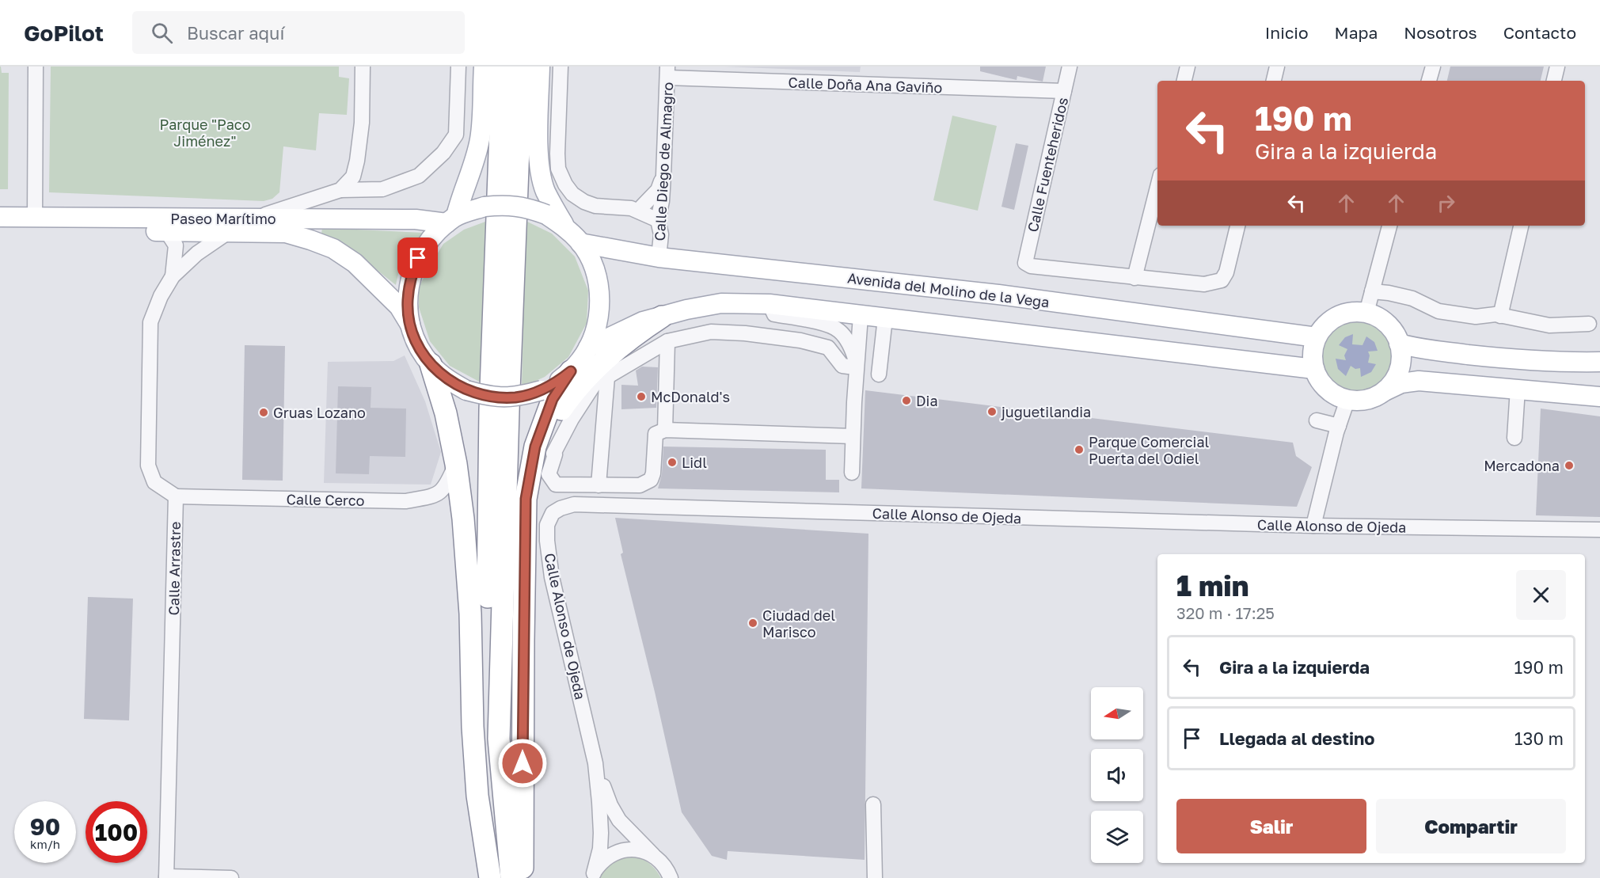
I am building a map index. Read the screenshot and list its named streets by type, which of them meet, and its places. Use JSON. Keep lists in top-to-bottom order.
{
  "streets": {
    "main road": ["Paseo Marítimo", "Avenida del Molino de la Vega"],
    "street": [
      "Calle Doña Ana Gaviño",
      "Calle Diego de Almagro",
      "Calle Fuenteheridos",
      "Calle Cerco",
      "Calle Alonso de Ojeda",
      "Calle Arrastre"
    ]
  },
  "crossings": [
    ["Calle Doña Ana Gaviño", "Calle Diego de Almagro"],
    ["Calle Doña Ana Gaviño", "Calle Fuenteheridos"],
    ["Calle Diego de Almagro", "Avenida del Molino de la Vega"],
    ["Calle Cerco", "Calle Arrastre"]
  ],
  "parks": ["Parque \"Paco Jiménez\""],
  "places": [
    "McDonald's",
    "Dia",
    "juguetilandia",
    "Gruas Lozano",
    "Parque Comercial Puerta del Odiel",
    "Lidl",
    "Mercadona",
    "Ciudad del Marisco"
  ],
  "north": "left",
  "page": {
    "header": "GoPilot",
    "search": "Buscar aquí",
    "nav": [
      "Inicio",
      "Mapa",
      "Nosotros",
      "Contacto"
    ],
    "turn": ["190 m", "Gira a la izquierda"],
    "heading": ["1 min", "320 m · 17:25"],
    "list": [
      {
        "name": "Gira a la izquierda",
        "value": "190 m"
      },
      {
        "name": "Llegada al destino",
        "value": "130 m"
      }
    ],
    "buttons": ["Salir", "Compartir"],
    "speed": "90 km/h",
    "limit": "100"
  }
}
